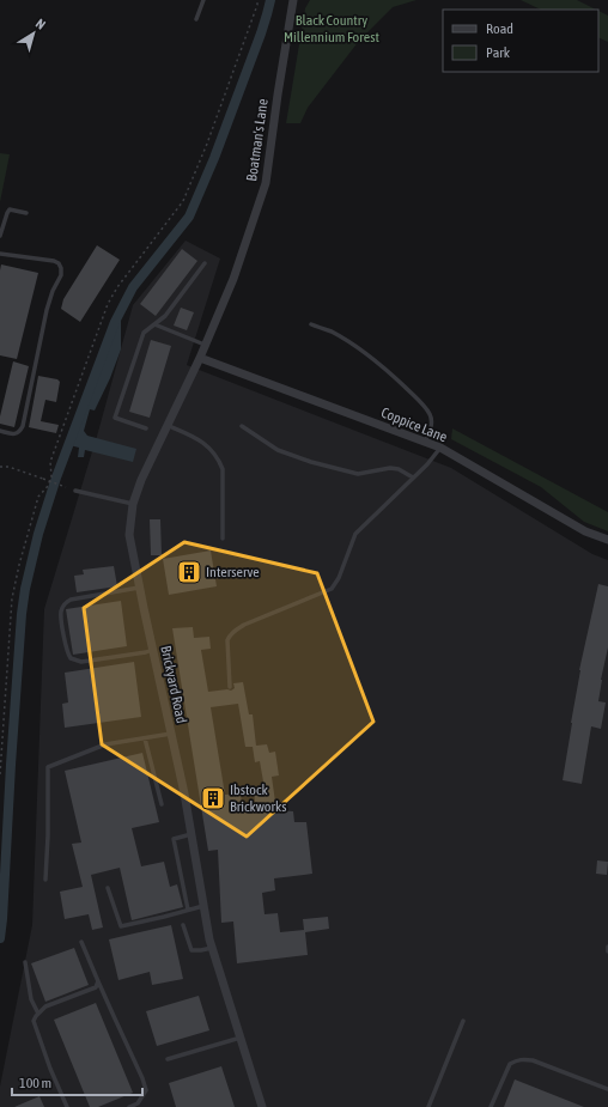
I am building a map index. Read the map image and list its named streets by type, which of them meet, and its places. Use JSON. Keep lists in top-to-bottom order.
{
  "streets": {
    "street": ["Boatman's Lane", "Coppice Lane", "Brickyard Road"]
  },
  "crossings": [
    ["Boatman's Lane", "Brickyard Road"],
    ["Coppice Lane", "Brickyard Road"]
  ],
  "parks": ["Black Country Millennium Forest"],
  "places": {
    "building": ["Interserve", "Ibstock Brickworks"]
  },
  "legend": ["Road", "Park"],
  "scale_bar": "100 m",
  "north": "top right"
}
